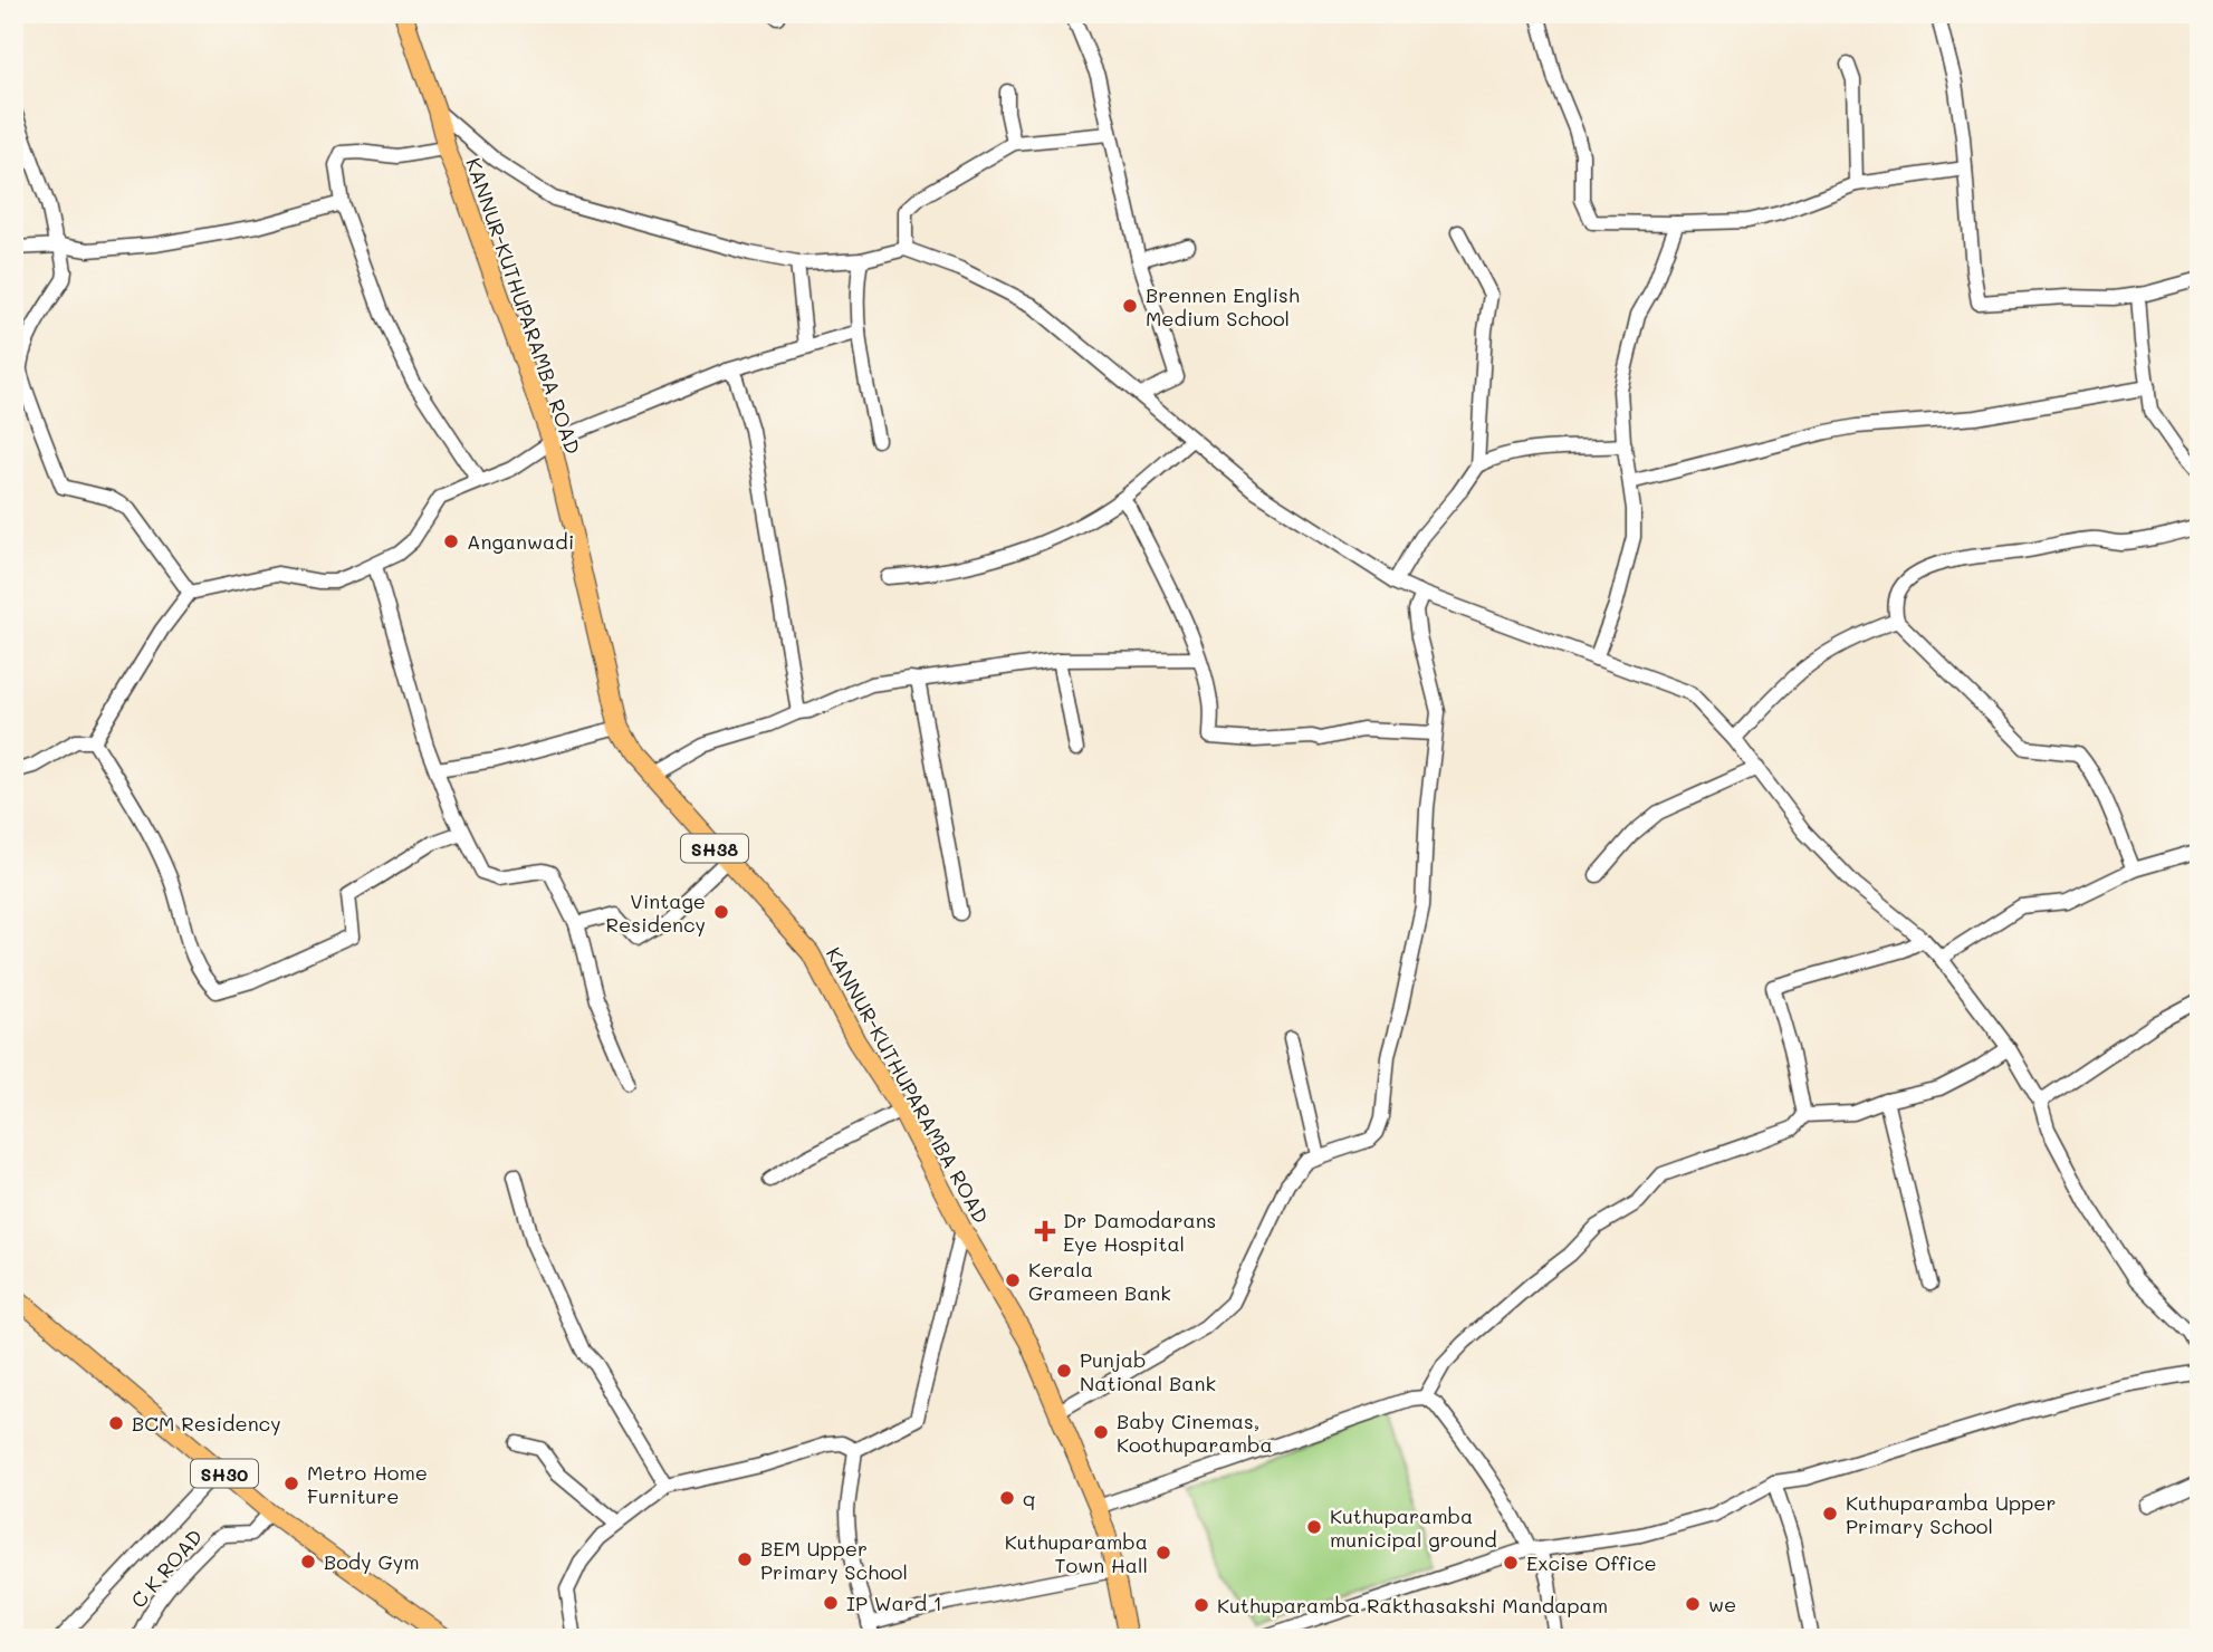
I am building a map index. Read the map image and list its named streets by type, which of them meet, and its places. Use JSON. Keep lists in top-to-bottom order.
{
  "streets": {
    "main road": ["KANNUR-KUTHUPARAMBA ROAD", "SH38", "SH30"],
    "street": ["C K ROAD"]
  },
  "crossings": [
    ["SH30", "C K ROAD"]
  ],
  "places": {
    "other": [
      "Brennen English Medium School",
      "Anganwadi",
      "Vintage Residency",
      "Kerala Grameen Bank",
      "Punjab National Bank",
      "BCM Residency",
      "Baby Cinemas, Koothuparamba",
      "Metro Home Furniture",
      "q",
      "Kuthuparamba Upper Primary School",
      "Kuthuparamba municipal ground",
      "Kuthuparamba Town Hall",
      "BEM Upper Primary School",
      "Body Gym",
      "Excise Office",
      "IP Ward 1",
      "we",
      "Kuthuparamba Rakthasakshi Mandapam"
    ],
    "health": ["Dr Damodarans Eye Hospital"]
  }
}
